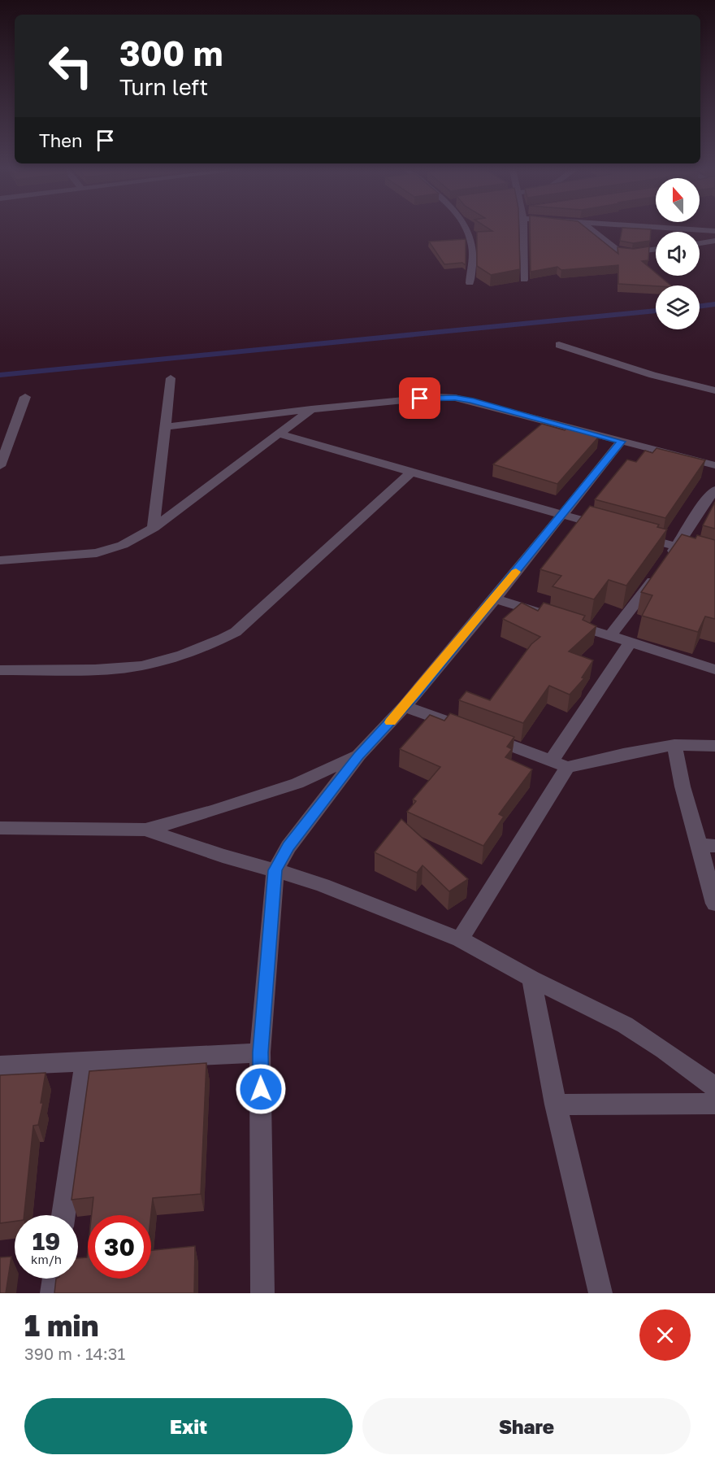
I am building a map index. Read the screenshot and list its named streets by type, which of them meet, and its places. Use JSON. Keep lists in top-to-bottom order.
{
  "north": "top",
  "page": {
    "turn": ["300 m", "Turn left"],
    "then": "Then",
    "speed": "19 km/h",
    "limit": "30",
    "heading": ["1 min", "390 m · 14:31"],
    "buttons": ["Exit", "Share"]
  }
}
